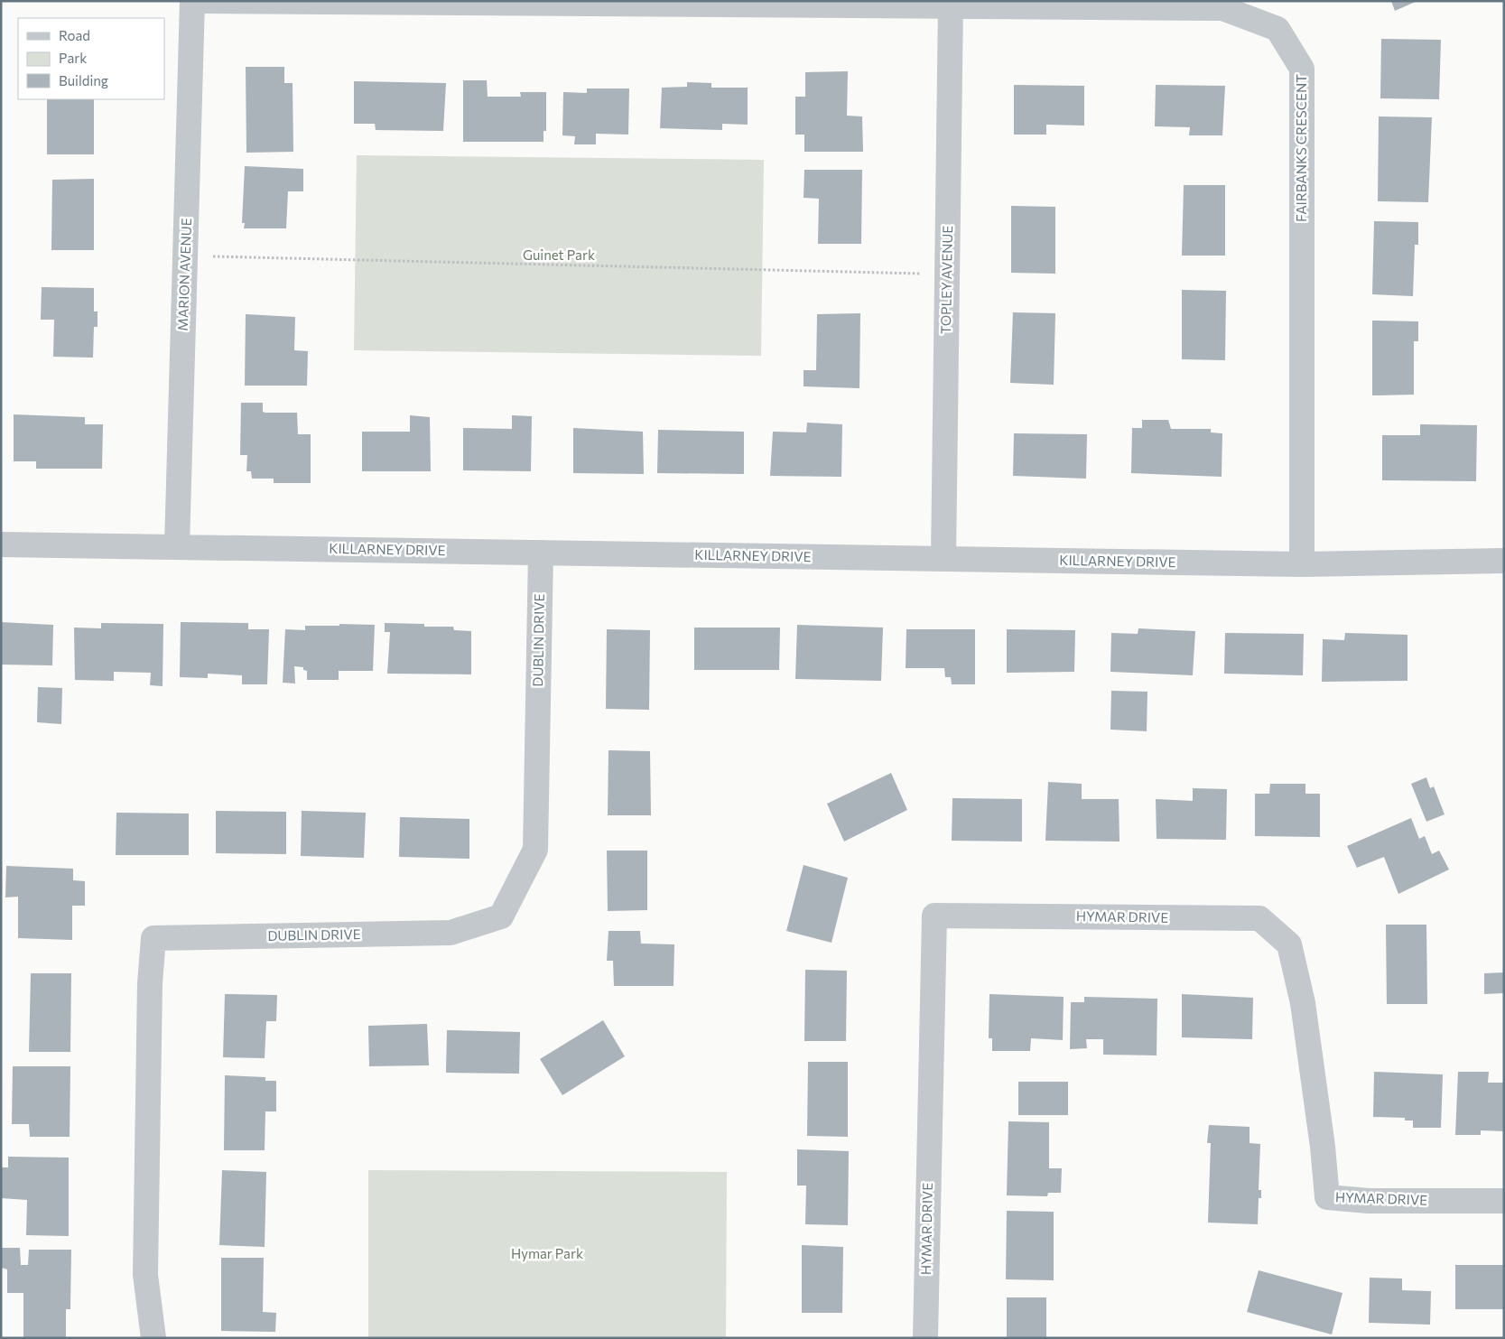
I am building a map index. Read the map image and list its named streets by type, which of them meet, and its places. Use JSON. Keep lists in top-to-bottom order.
{
  "streets": {
    "street": [
      "FAIRBANKS CRESCENT",
      "MARION AVENUE",
      "TOPLEY AVENUE",
      "KILLARNEY DRIVE",
      "DUBLIN DRIVE",
      "HYMAR DRIVE"
    ]
  },
  "crossings": [
    ["FAIRBANKS CRESCENT", "TOPLEY AVENUE"],
    ["FAIRBANKS CRESCENT", "KILLARNEY DRIVE"],
    ["MARION AVENUE", "KILLARNEY DRIVE"],
    ["TOPLEY AVENUE", "KILLARNEY DRIVE"],
    ["KILLARNEY DRIVE", "DUBLIN DRIVE"]
  ],
  "parks": ["Guinet Park", "Hymar Park"],
  "legend": ["Road", "Park", "Building"]
}
